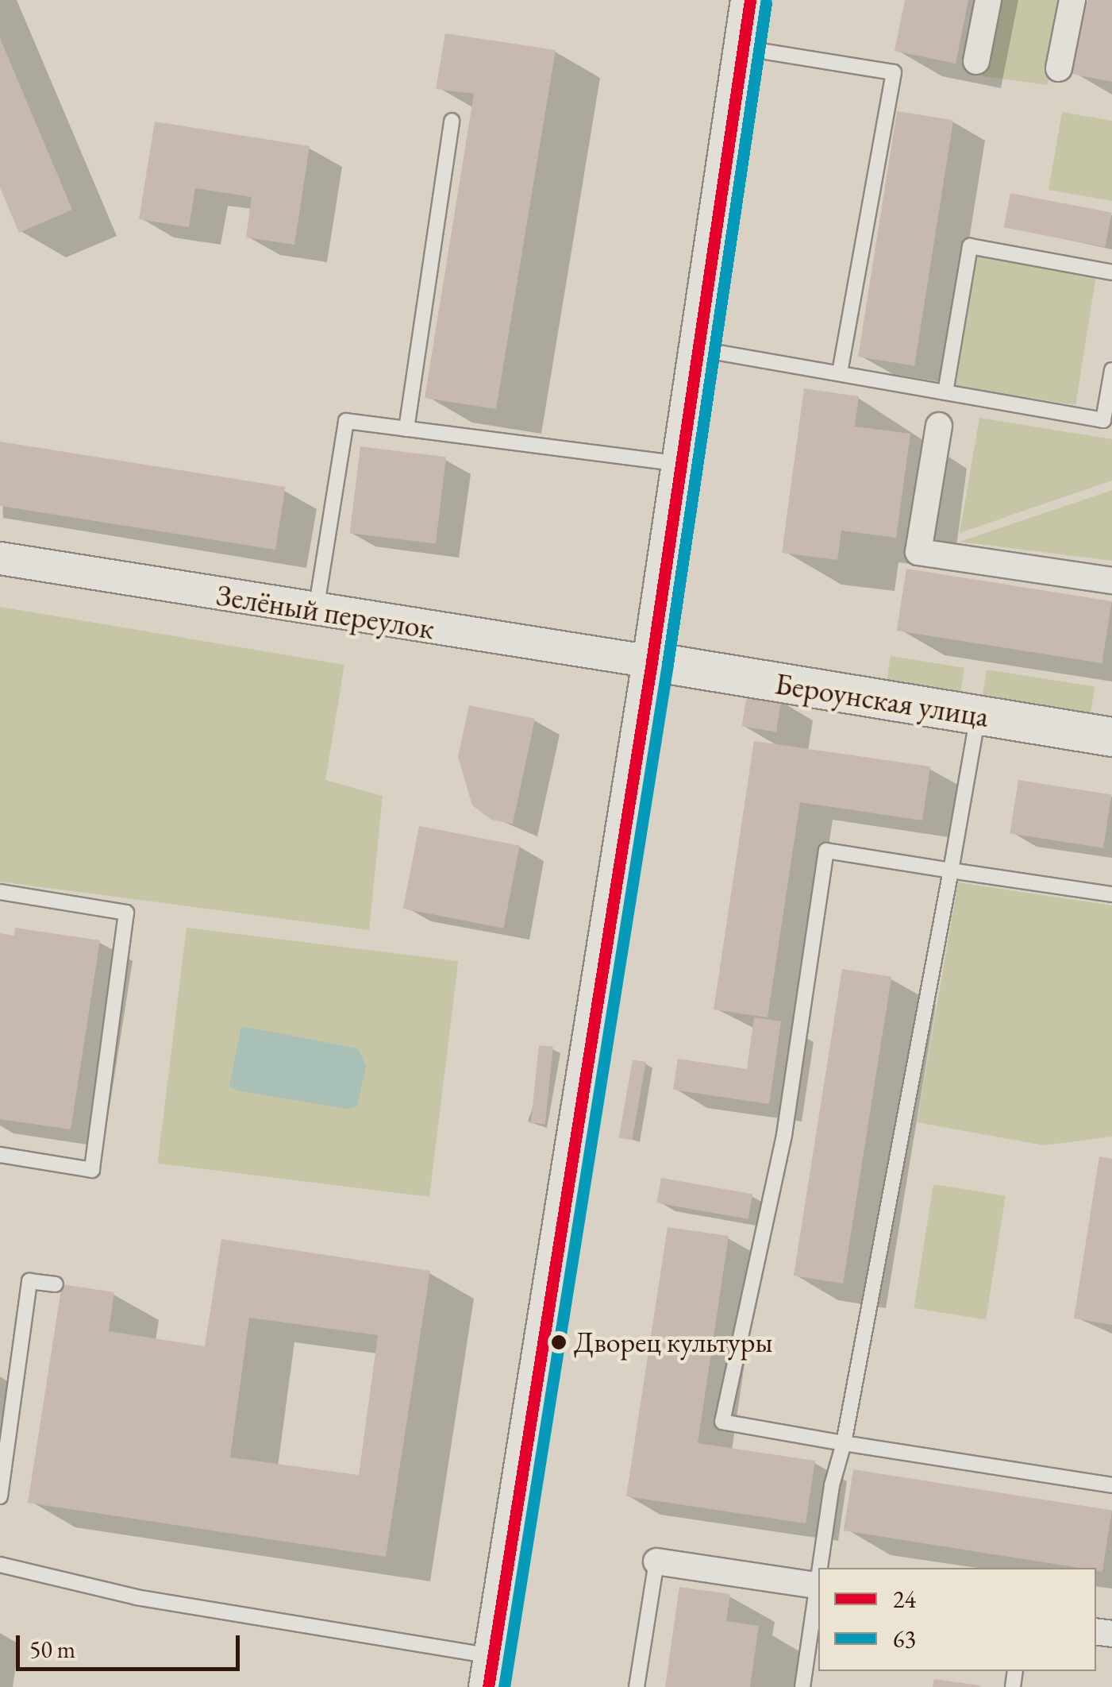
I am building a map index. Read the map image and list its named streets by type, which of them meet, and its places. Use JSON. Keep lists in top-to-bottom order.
{
  "streets": {
    "main road": ["Бероунская улица"],
    "street": ["Зелёный переулок"]
  },
  "crossings": [
    ["Зелёный переулок", "Бероунская улица"]
  ],
  "places": ["Дворец культуры"],
  "lines": ["transit line 24", "transit line 63"],
  "legend": ["24", "63"],
  "scale_bar": "50 m"
}
